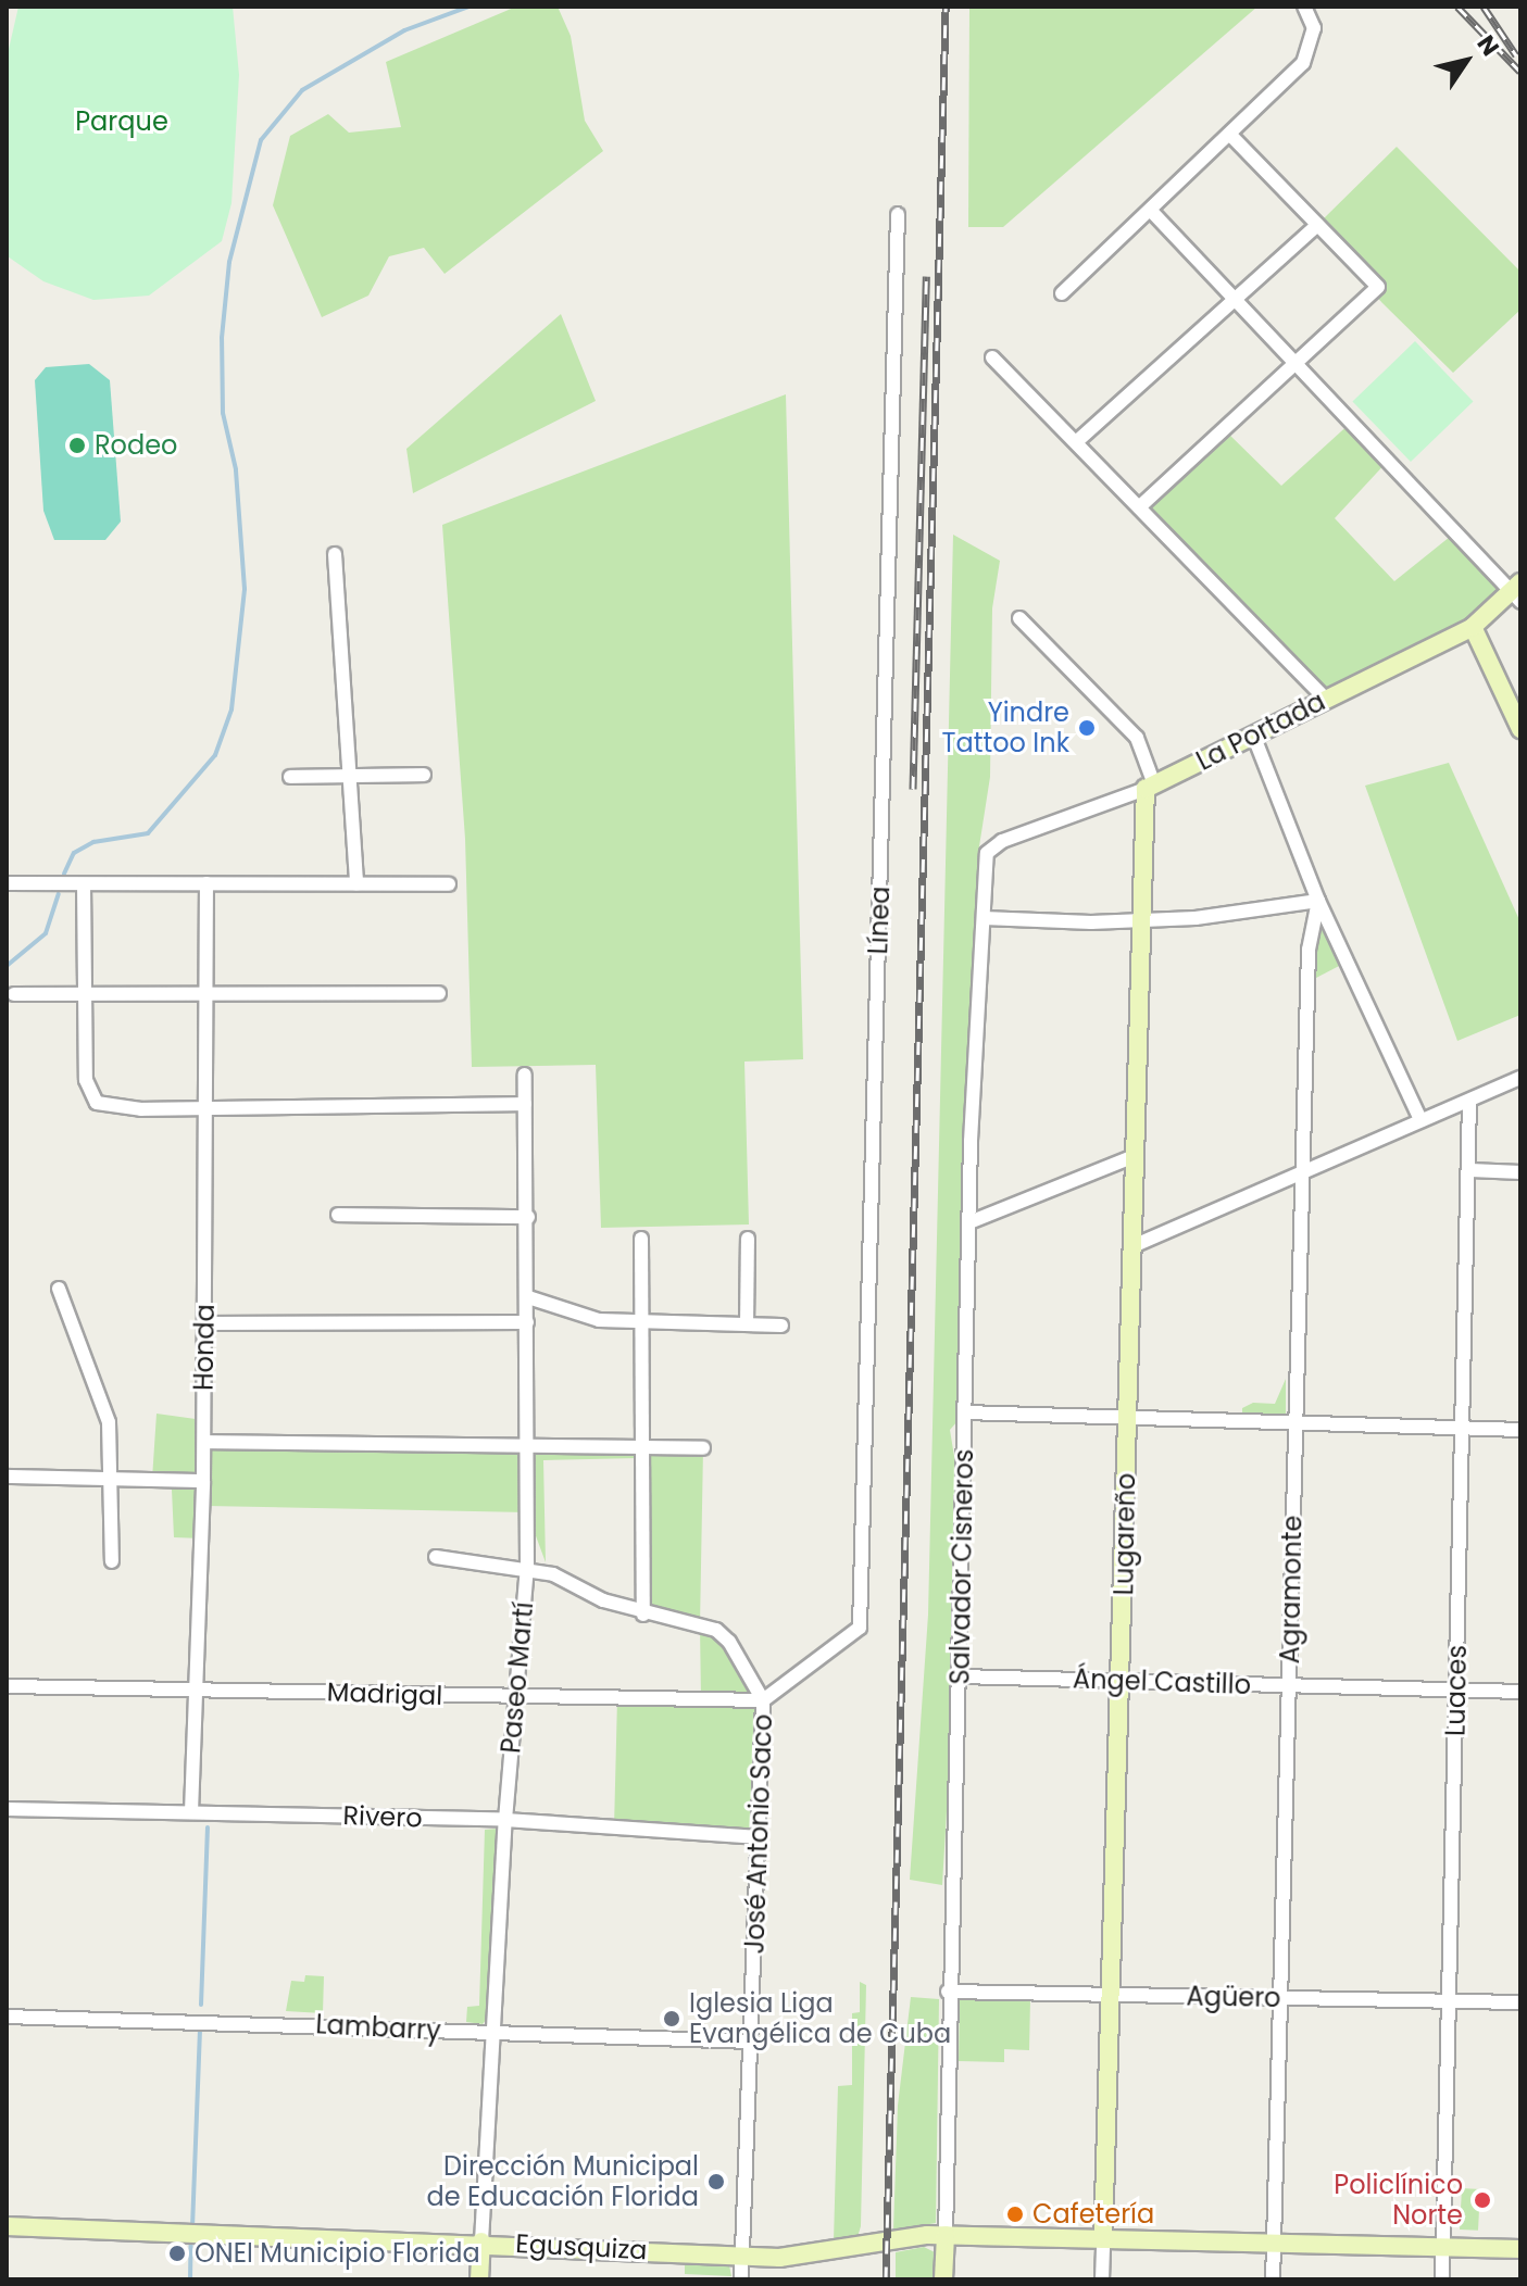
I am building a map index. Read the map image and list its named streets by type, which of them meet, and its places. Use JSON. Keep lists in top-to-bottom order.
{
  "streets": {
    "street": [
      "La Portada",
      "Línea",
      "Honda",
      "Lugareño",
      "Salvador Cisneros",
      "Agramonte",
      "Paseo Martí",
      "Ángel Castillo",
      "Luaces",
      "Madrigal",
      "Rivero",
      "José Antonio Saco",
      "Agüero",
      "Lambarry",
      "Egusquiza"
    ]
  },
  "crossings": [
    ["La Portada", "Lugareño"],
    ["La Portada", "Salvador Cisneros"],
    ["Línea", "Madrigal"],
    ["Línea", "José Antonio Saco"],
    ["Honda", "Madrigal"],
    ["Honda", "Rivero"],
    ["Lugareño", "Ángel Castillo"],
    ["Lugareño", "Agüero"],
    ["Lugareño", "Egusquiza"],
    ["Salvador Cisneros", "Ángel Castillo"],
    ["Salvador Cisneros", "Agüero"],
    ["Salvador Cisneros", "Egusquiza"],
    ["Agramonte", "Ángel Castillo"],
    ["Agramonte", "Agüero"],
    ["Agramonte", "Egusquiza"],
    ["Paseo Martí", "Madrigal"],
    ["Paseo Martí", "Rivero"],
    ["Paseo Martí", "Lambarry"],
    ["Paseo Martí", "Egusquiza"],
    ["Ángel Castillo", "Luaces"],
    ["Luaces", "Agüero"],
    ["Luaces", "Egusquiza"],
    ["Madrigal", "José Antonio Saco"],
    ["Rivero", "José Antonio Saco"],
    ["José Antonio Saco", "Lambarry"],
    ["José Antonio Saco", "Egusquiza"]
  ],
  "parks": ["Parque"],
  "places": [
    "Rodeo",
    "Yindre Tattoo Ink",
    "Iglesia Liga Evangélica de Cuba",
    "Dirección Municipal de Educación Florida",
    "Policlínico Norte",
    "Cafetería",
    "ONEI Municipio Florida"
  ],
  "north": "top right"
}
